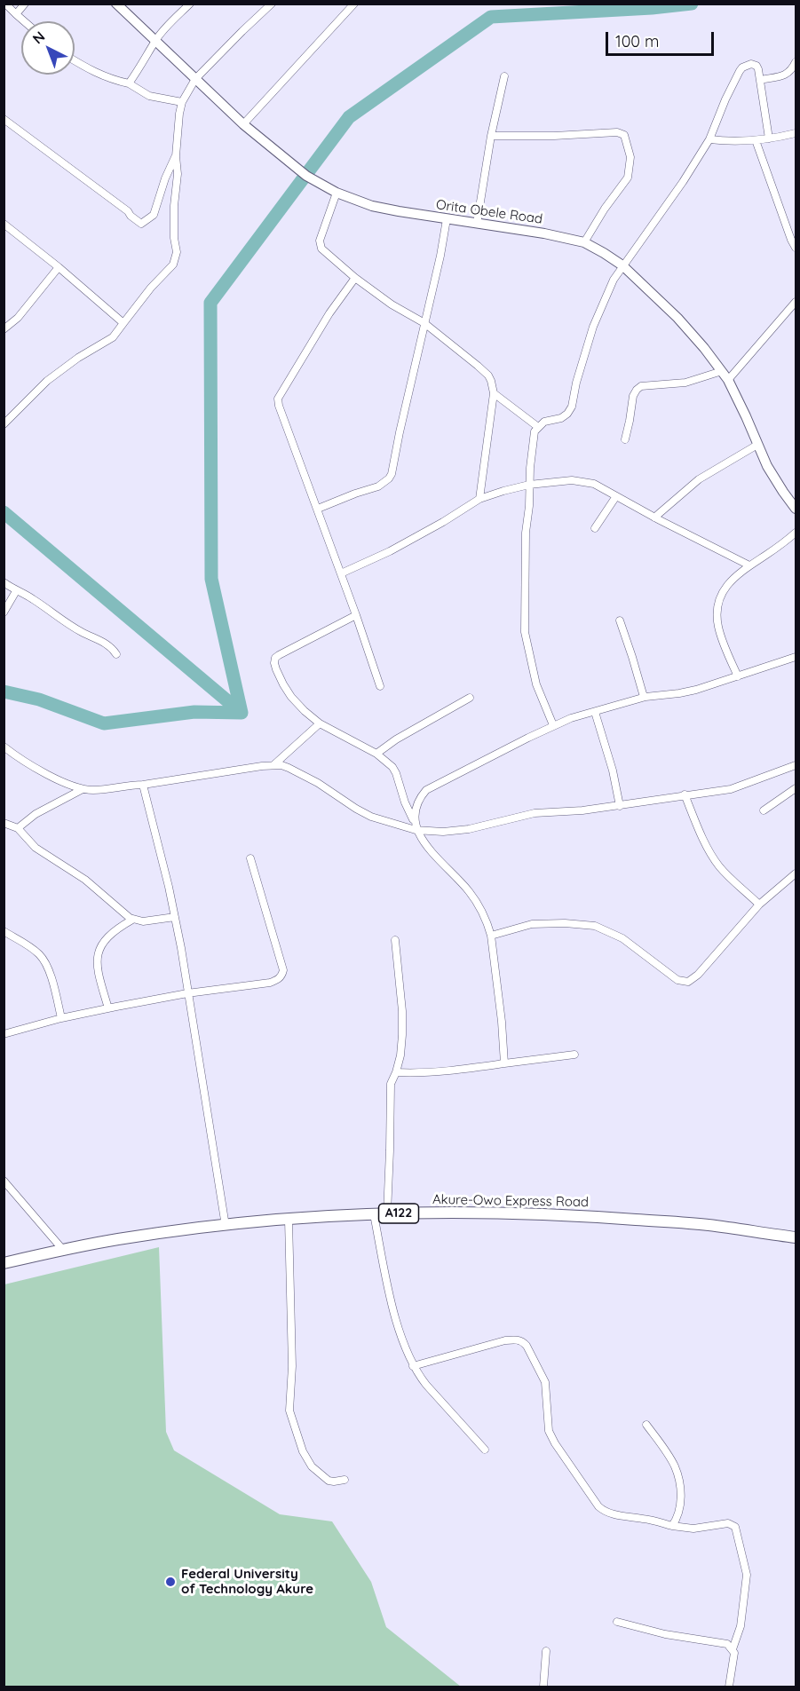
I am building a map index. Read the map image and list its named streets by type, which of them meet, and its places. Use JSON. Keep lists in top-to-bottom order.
{
  "streets": {
    "highway": ["Akure-Owo Express Road", "A122"],
    "main road": ["Orita Obele Road"]
  },
  "places": ["Federal University of Technology Akure"],
  "scale_bar": "100 m",
  "north": "top left"
}
